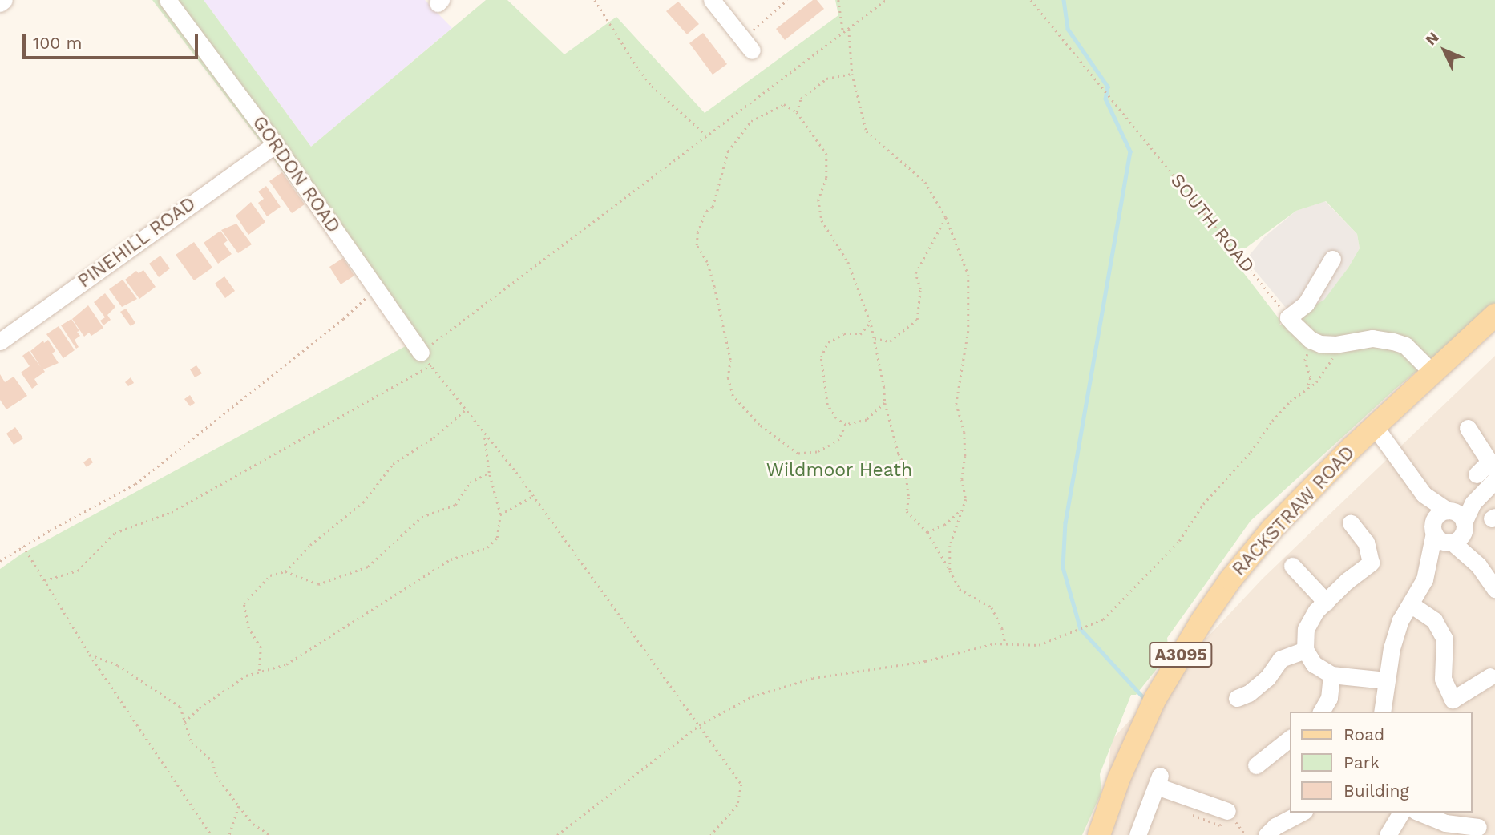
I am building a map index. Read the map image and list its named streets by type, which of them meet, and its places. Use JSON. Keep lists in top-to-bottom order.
{
  "streets": {
    "main road": ["RACKSTRAW ROAD", "A3095"],
    "street": ["GORDON ROAD", "PINEHILL ROAD"],
    "path": ["SOUTH ROAD"]
  },
  "crossings": [
    ["GORDON ROAD", "PINEHILL ROAD"]
  ],
  "parks": ["Wildmoor Heath"],
  "legend": ["Road", "Park", "Building"],
  "scale_bar": "100 m",
  "north": "top left"
}
